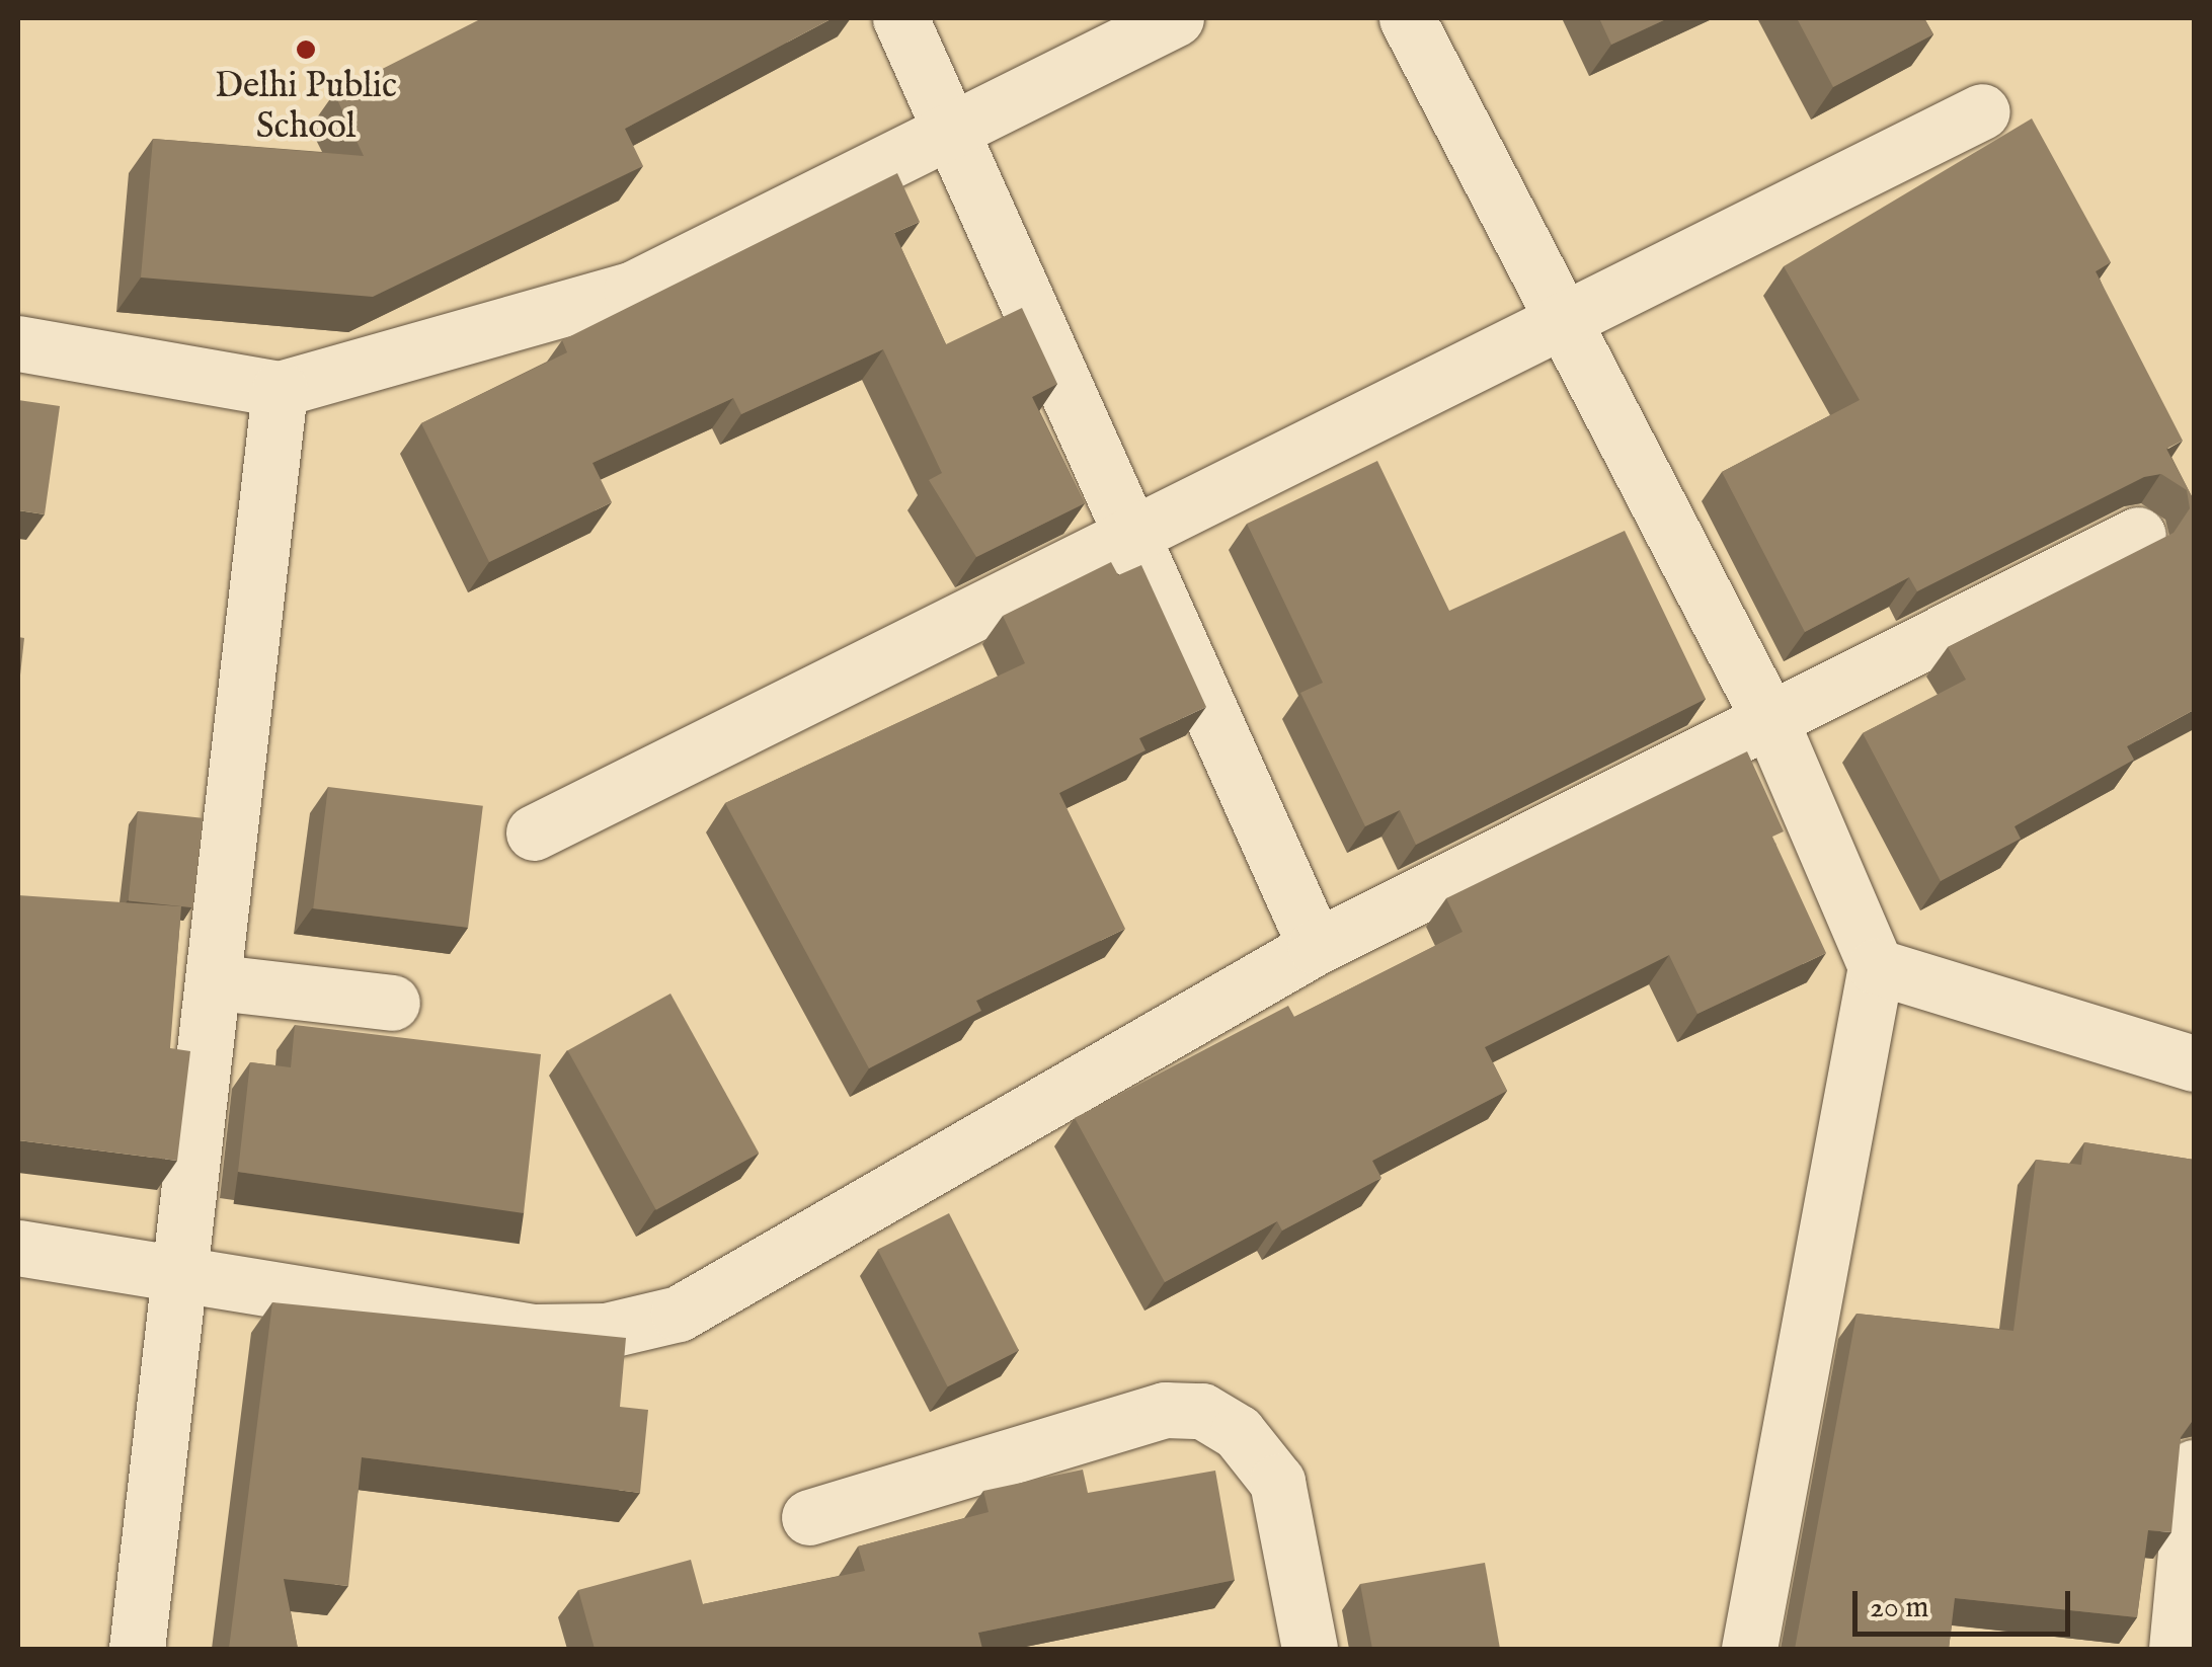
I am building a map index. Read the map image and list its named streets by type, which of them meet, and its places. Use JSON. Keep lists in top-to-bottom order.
{
  "places": ["Delhi Public School"],
  "scale_bar": "20 m"
}
